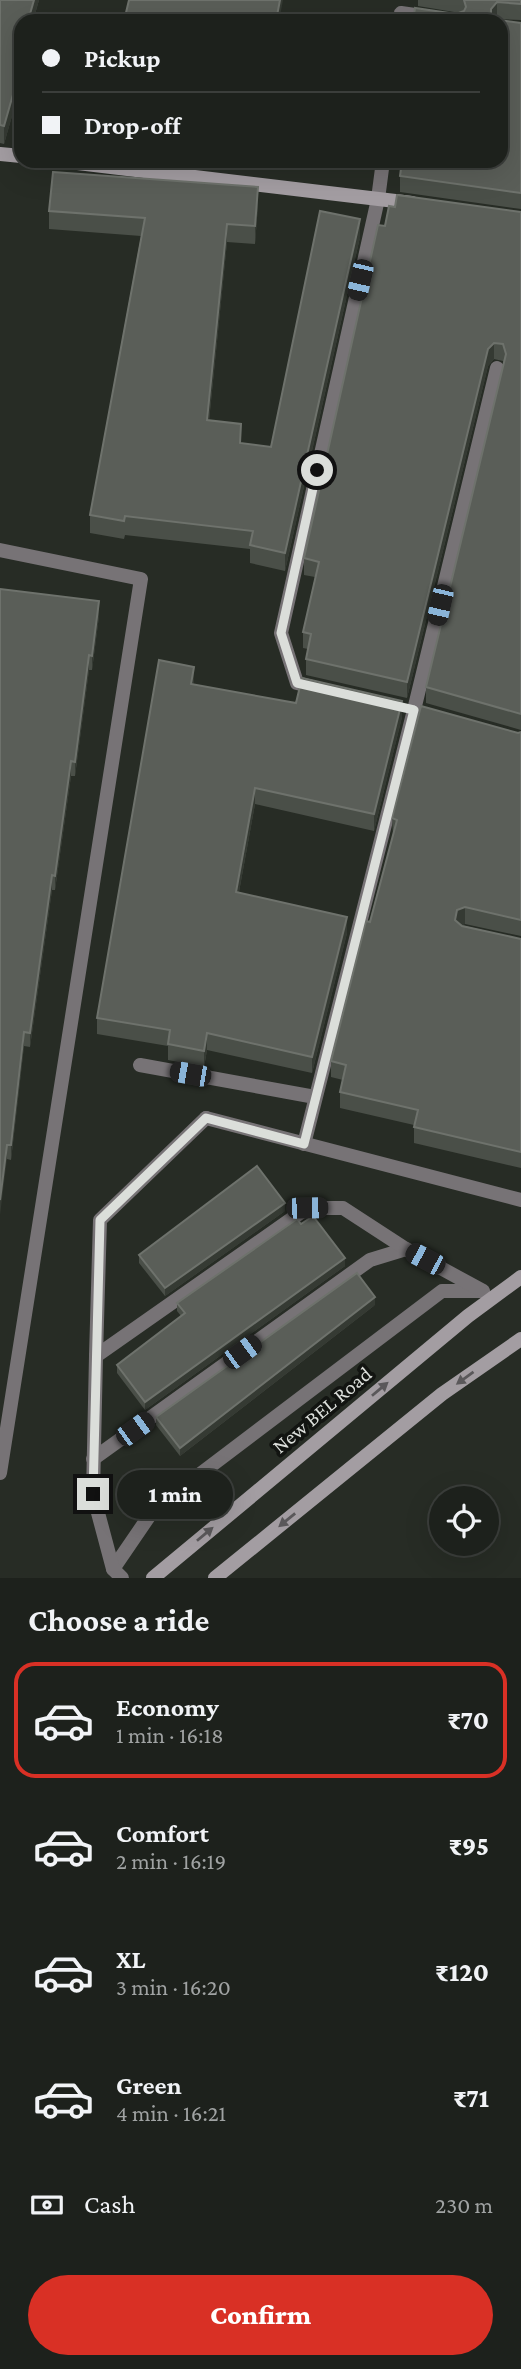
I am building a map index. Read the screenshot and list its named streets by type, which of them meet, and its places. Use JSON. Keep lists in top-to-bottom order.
{
  "streets": {
    "main road": ["New BEL Road"]
  },
  "page": {
    "banner": ["Pickup", "Drop-off"],
    "bubble": "1 min",
    "heading": "Choose a ride",
    "list": [
      {
        "name": "Economy",
        "note": "1 min · 16:18",
        "value": "₹70"
      },
      {
        "name": "Comfort",
        "note": "2 min · 16:19",
        "value": "₹95"
      },
      {
        "name": "XL",
        "note": "3 min · 16:20",
        "value": "₹120"
      },
      {
        "name": "Green",
        "note": "4 min · 16:21",
        "value": "₹71"
      }
    ],
    "pay": ["Cash", "230 m"],
    "buttons": "Confirm"
  }
}
